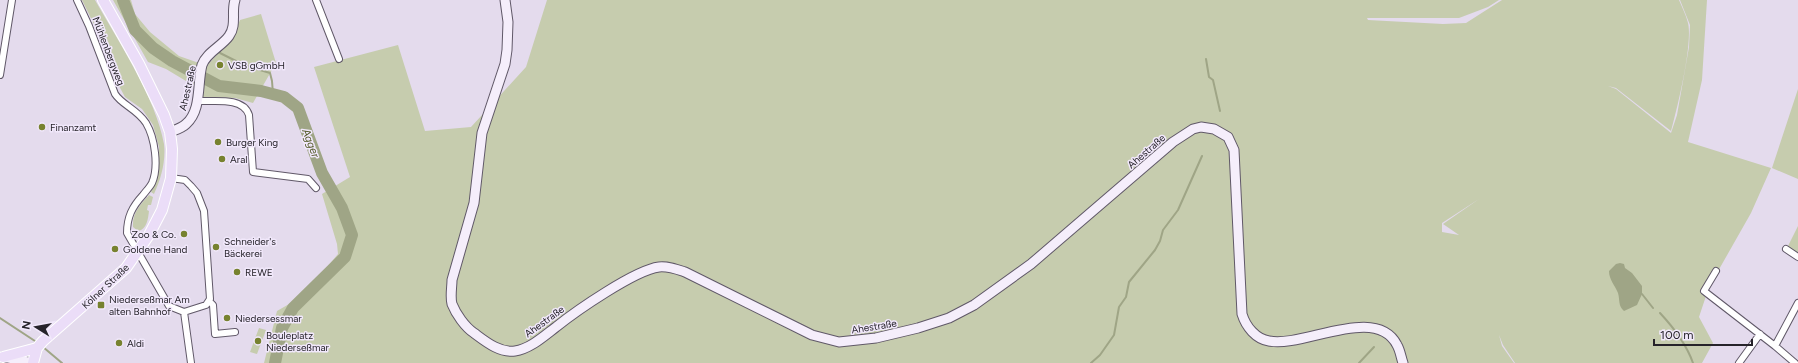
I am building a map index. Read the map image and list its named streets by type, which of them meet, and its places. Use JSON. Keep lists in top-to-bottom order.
{
  "streets": {
    "main road": ["Ahestraße", "Kölner Straße"],
    "street": ["Mühlenbergweg"]
  },
  "crossings": [
    ["Mühlenbergweg", "Kölner Straße"],
    ["Ahestraße", "Kölner Straße"]
  ],
  "water": ["Agger"],
  "places": {
    "other": [
      "VSB gGmbH",
      "Finanzamt",
      "Burger King",
      "Aral",
      "Zoo & Co.",
      "Schneider's Bäckerei",
      "Goldene Hand",
      "REWE",
      "Niedersessmar",
      "Bouleplatz Niederseßmar",
      "Aldi"
    ],
    "transit": ["Niederseßmar Am alten Bahnhof"]
  },
  "scale_bar": "100 m",
  "north": "left"
}
